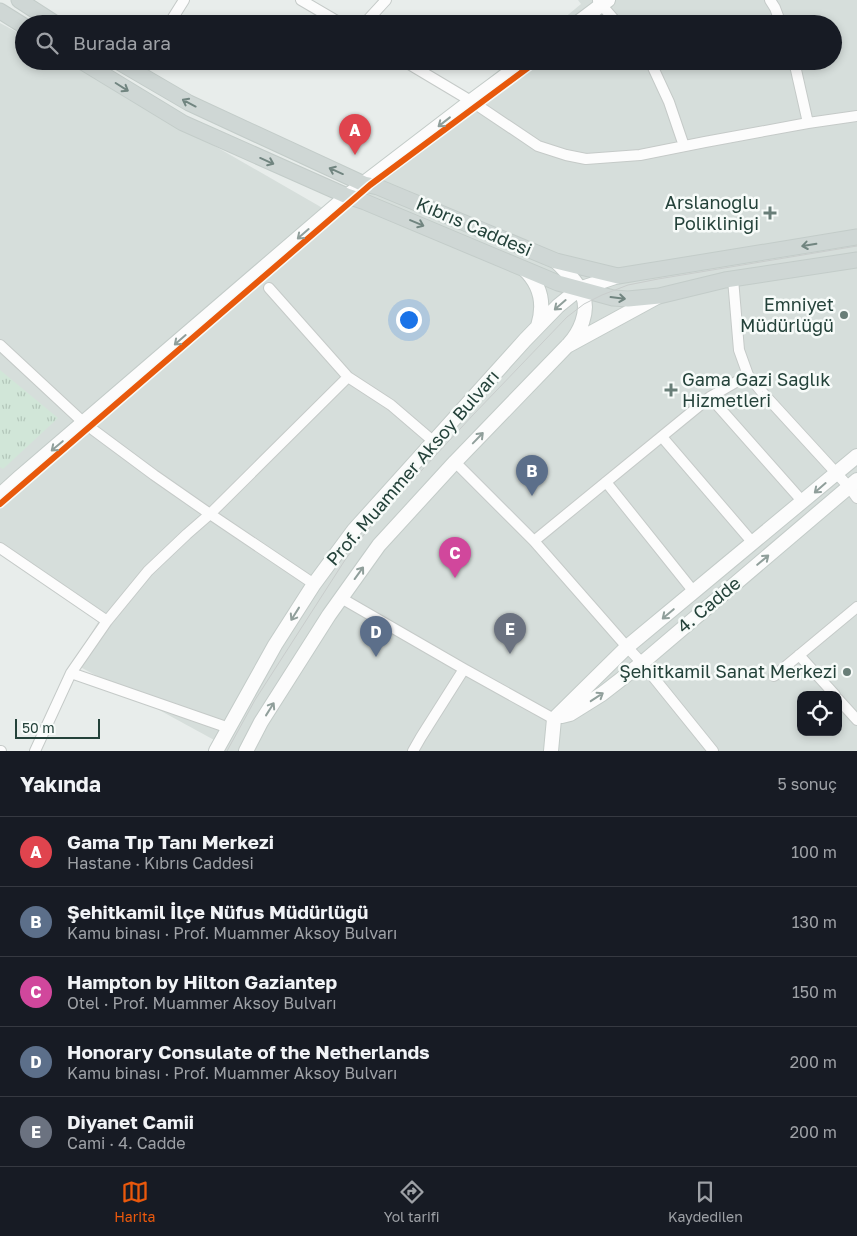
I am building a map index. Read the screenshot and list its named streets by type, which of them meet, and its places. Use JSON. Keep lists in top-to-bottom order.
{
  "streets": {
    "main road": ["Kıbrıs Caddesi"],
    "street": ["Prof. Muammer Aksoy Bulvarı", "4. Cadde"]
  },
  "crossings": [
    ["Kıbrıs Caddesi", "Prof. Muammer Aksoy Bulvarı"]
  ],
  "places": {
    "health": ["Arslanoglu Poliklinigi", "Gama Gazi Saglık Hizmetleri"],
    "other": ["Emniyet Müdürlüğü", "Şehitkamil Sanat Merkezi"]
  },
  "scale_bar": "50 m",
  "page": {
    "search": "Burada ara",
    "pins": [
      "A",
      "B",
      "C",
      "E",
      "D"
    ],
    "scale": "50 m",
    "heading": ["Yakında", "5 sonuç"],
    "list": [
      {
        "mark": "A",
        "name": "Gama Tıp Tanı Merkezi",
        "note": "Hastane · Kıbrıs Caddesi",
        "value": "100 m"
      },
      {
        "mark": "B",
        "name": "Şehitkamil İlçe Nüfus Müdürlüğü",
        "note": "Kamu binası · Prof. Muammer Aksoy Bulvarı",
        "value": "130 m"
      },
      {
        "mark": "C",
        "name": "Hampton by Hilton Gaziantep",
        "note": "Otel · Prof. Muammer Aksoy Bulvarı",
        "value": "150 m"
      },
      {
        "mark": "D",
        "name": "Honorary Consulate of the Netherlands",
        "note": "Kamu binası · Prof. Muammer Aksoy Bulvarı",
        "value": "200 m"
      },
      {
        "mark": "E",
        "name": "Diyanet Camii",
        "note": "Cami · 4. Cadde",
        "value": "200 m"
      }
    ],
    "nav": ["Harita", "Yol tarifi", "Kaydedilen"]
  }
}
